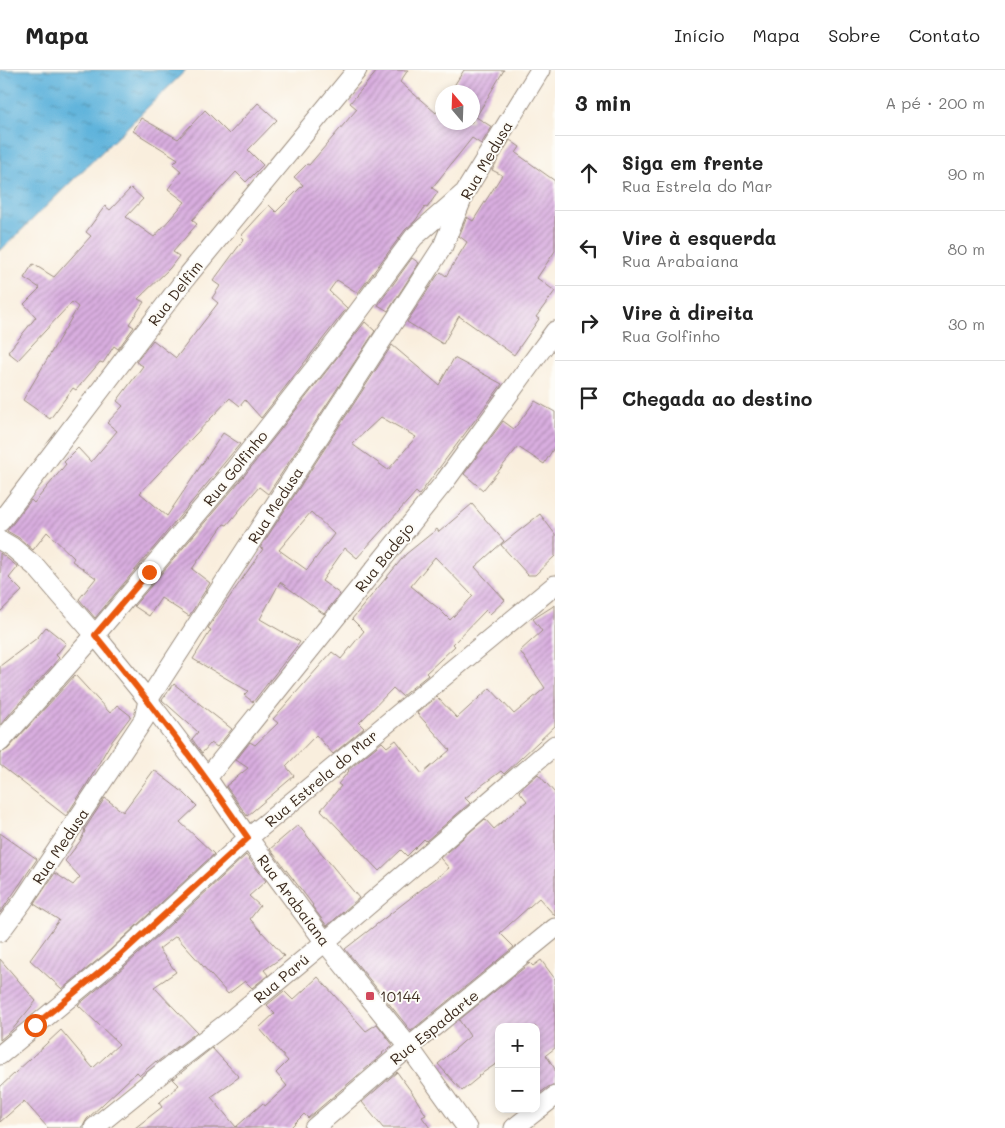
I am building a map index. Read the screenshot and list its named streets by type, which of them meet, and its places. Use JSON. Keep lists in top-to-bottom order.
{
  "streets": {
    "street": [
      "Rua Medusa",
      "Rua Delfim",
      "Rua Golfinho",
      "Rua Badejo",
      "Rua Estrela do Mar",
      "Rua Arabaiana",
      "Rua Parú",
      "Rua Espadarte"
    ]
  },
  "crossings": [
    ["Rua Medusa", "Rua Golfinho"],
    ["Rua Medusa", "Rua Arabaiana"],
    ["Rua Golfinho", "Rua Arabaiana"],
    ["Rua Badejo", "Rua Arabaiana"],
    ["Rua Estrela do Mar", "Rua Arabaiana"],
    ["Rua Arabaiana", "Rua Parú"],
    ["Rua Arabaiana", "Rua Espadarte"]
  ],
  "places": {
    "transit": ["10144"]
  },
  "north": "top",
  "page": {
    "header": "Mapa",
    "nav": [
      "Início",
      "Mapa",
      "Sobre",
      "Contato"
    ],
    "heading": ["3 min", "A pé · 200 m"],
    "list": [
      ["Siga em frente", "Rua Estrela do Mar", "90 m"],
      ["Vire à esquerda", "Rua Arabaiana", "80 m"],
      ["Vire à direita", "Rua Golfinho", "30 m"],
      "Chegada ao destino"
    ],
    "map_buttons": ["+", "−"]
  }
}
